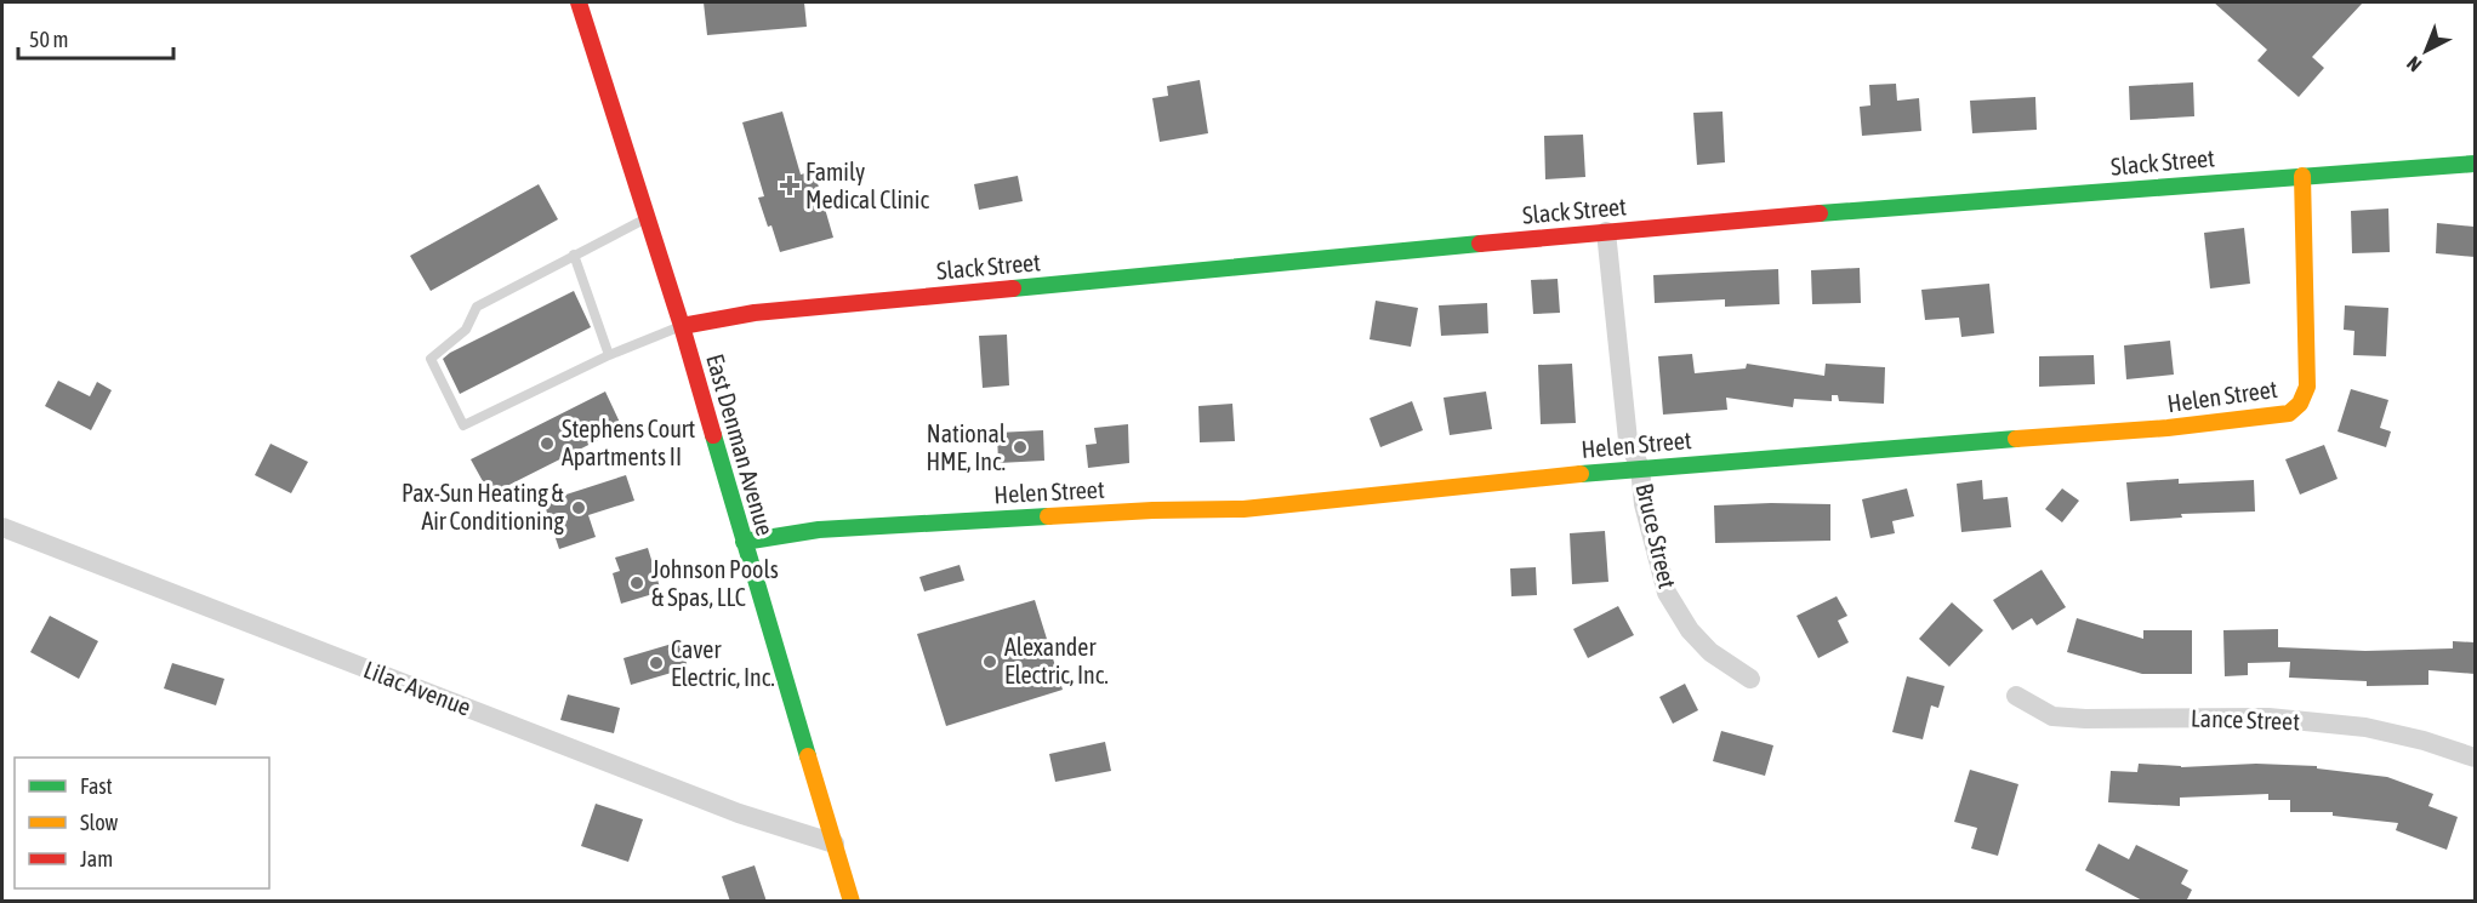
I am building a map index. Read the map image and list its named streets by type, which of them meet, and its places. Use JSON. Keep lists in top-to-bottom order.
{
  "streets": {
    "street": [
      "Slack Street",
      "Helen Street",
      "East Denman Avenue",
      "Bruce Street",
      "Lilac Avenue",
      "Lance Street"
    ]
  },
  "crossings": [
    ["Slack Street", "Helen Street"],
    ["Slack Street", "East Denman Avenue"],
    ["Slack Street", "Bruce Street"],
    ["Helen Street", "East Denman Avenue"],
    ["Helen Street", "Bruce Street"],
    ["East Denman Avenue", "Lilac Avenue"]
  ],
  "places": {
    "health": ["Family Medical Clinic"],
    "other": [
      "Stephens Court Apartments II",
      "National HME, Inc.",
      "Pax-Sun Heating & Air Conditioning",
      "Johnson Pools & Spas, LLC",
      "Alexander Electric, Inc.",
      "Caver Electric, Inc."
    ]
  },
  "legend": ["Fast", "Slow", "Jam"],
  "scale_bar": "50 m",
  "north": "bottom left"
}
